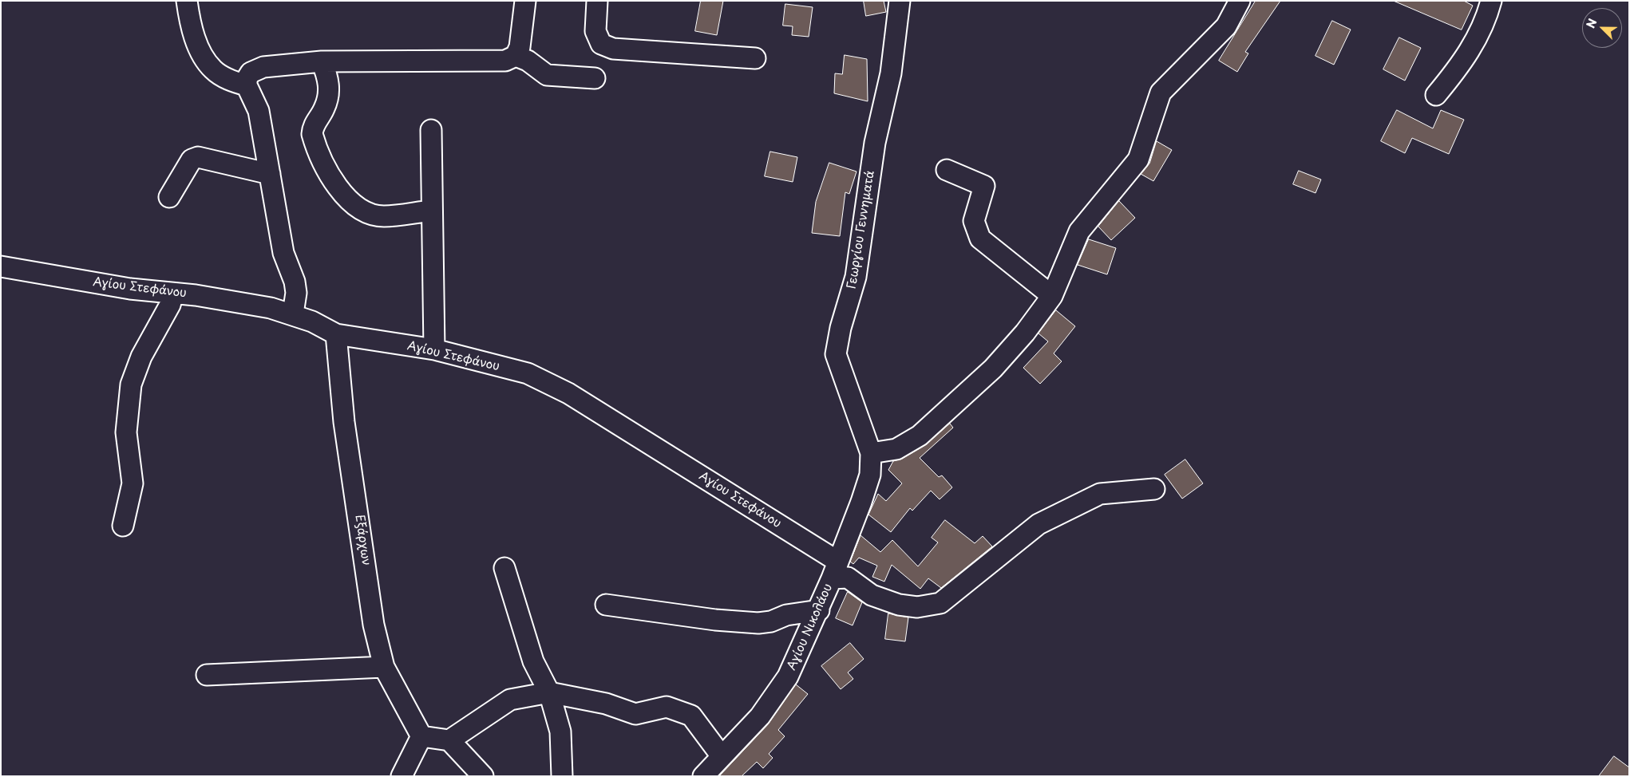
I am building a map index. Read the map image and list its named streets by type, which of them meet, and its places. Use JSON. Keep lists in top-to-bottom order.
{
  "streets": {
    "street": [
      "Γεωργίου Γεννηματά",
      "Αγίου Στεφάνου",
      "Εξάρχων",
      "Αγίου Νικολάου"
    ]
  },
  "crossings": [
    ["Γεωργίου Γεννηματά", "Αγίου Νικολάου"],
    ["Αγίου Στεφάνου", "Εξάρχων"],
    ["Αγίου Στεφάνου", "Αγίου Νικολάου"]
  ],
  "north": "top left"
}
